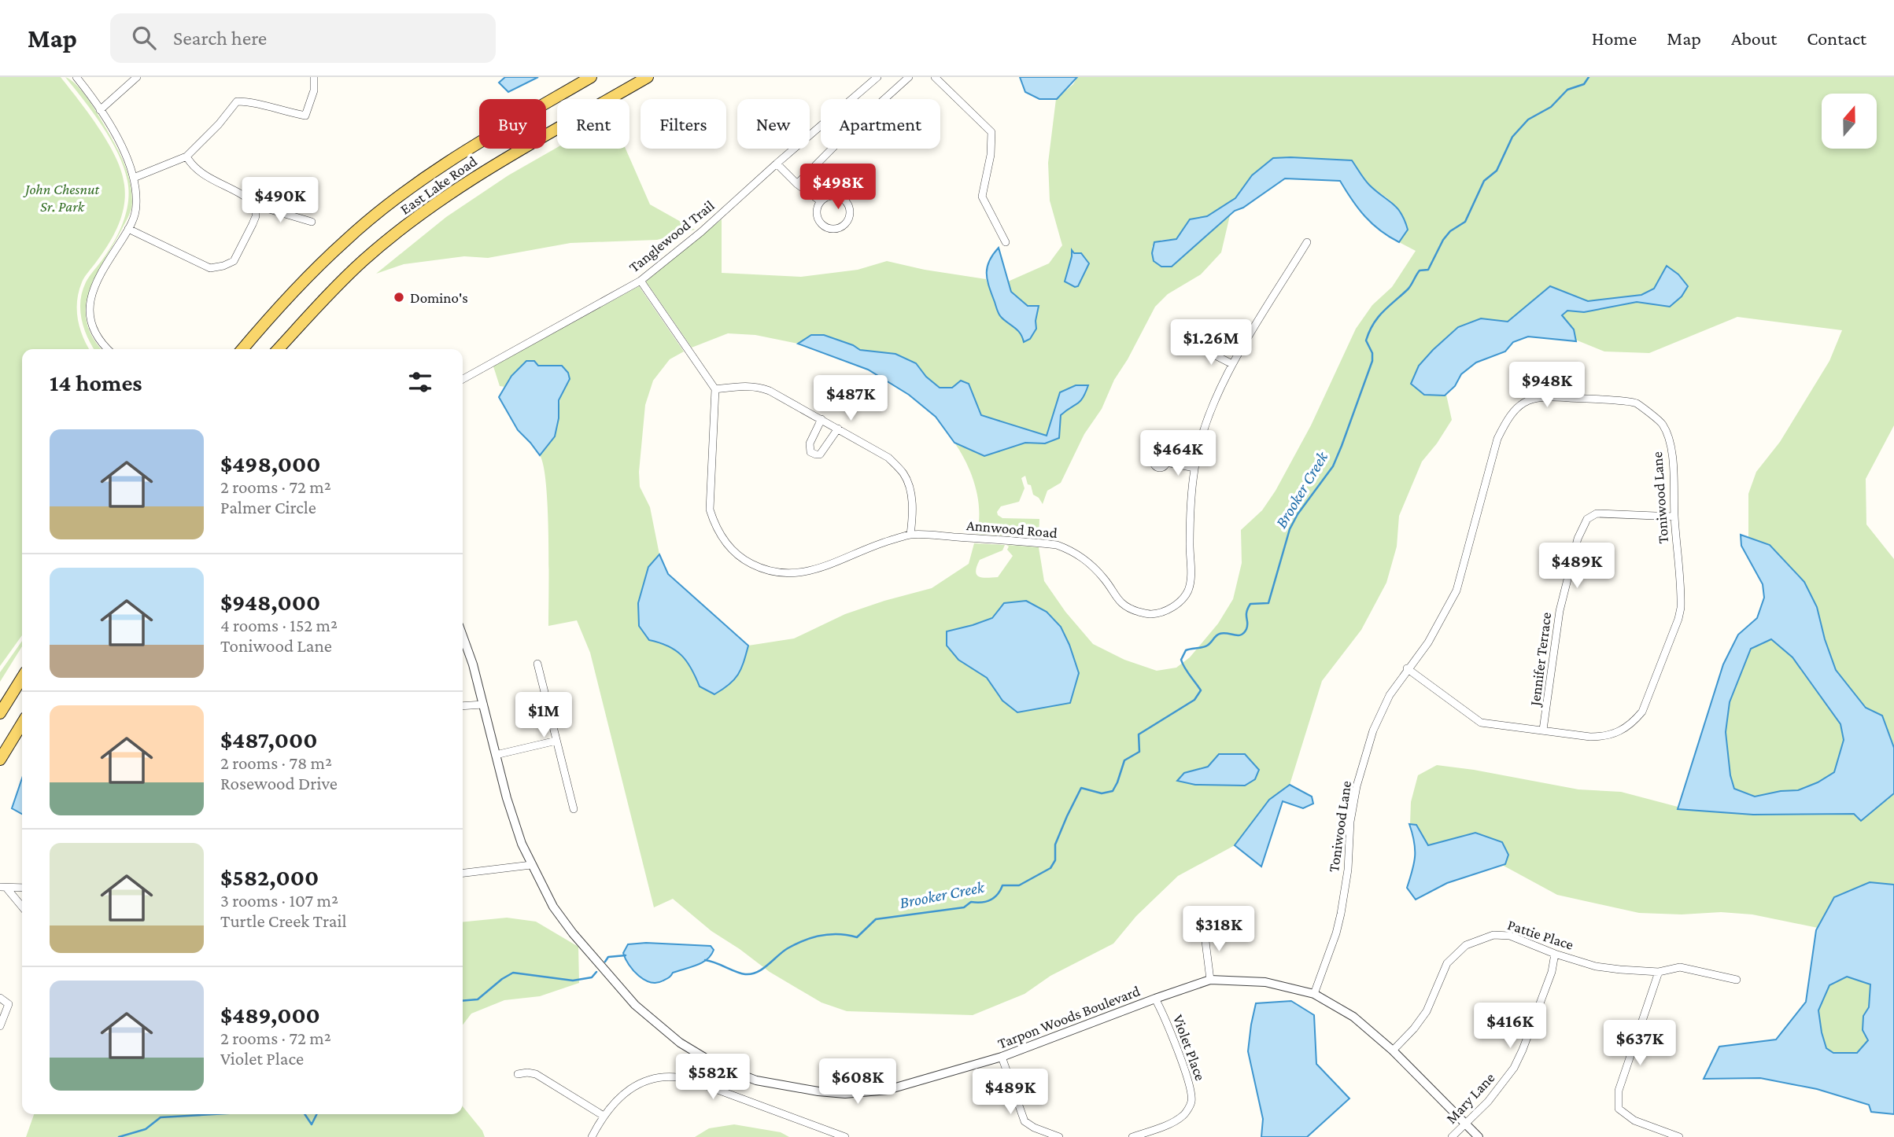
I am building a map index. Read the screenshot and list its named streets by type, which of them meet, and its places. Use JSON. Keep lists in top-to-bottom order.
{
  "streets": {
    "main road": ["East Lake Road"],
    "street": [
      "Tanglewood Trail",
      "Toniwood Lane",
      "Annwood Road",
      "Jennifer Terrace",
      "Pattie Place",
      "Tarpon Woods Boulevard",
      "Violet Place",
      "Mary Lane"
    ]
  },
  "crossings": [
    ["Toniwood Lane", "Jennifer Terrace"],
    ["Toniwood Lane", "Tarpon Woods Boulevard"],
    ["Pattie Place", "Tarpon Woods Boulevard"],
    ["Pattie Place", "Mary Lane"],
    ["Tarpon Woods Boulevard", "Violet Place"],
    ["Tarpon Woods Boulevard", "Mary Lane"]
  ],
  "water": ["Brooker Creek"],
  "parks": ["John Chesnut Sr. Park"],
  "places": ["Domino's"],
  "north": "top",
  "page": {
    "header": "Map",
    "search": "Search here",
    "nav": [
      "Home",
      "Map",
      "About",
      "Contact"
    ],
    "chip": [
      "Buy",
      "Rent",
      "Filters",
      "New",
      "Apartment"
    ],
    "price": [
      "$498K",
      "$490K",
      "$1.26M",
      "$948K",
      "$487K",
      "$464K",
      "$489K",
      "$1M",
      "$318K",
      "$416K",
      "$637K",
      "$582K",
      "$608K",
      "$489K"
    ],
    "heading": "14 homes",
    "list": [
      {
        "name": "$498,000",
        "note": "2 rooms · 72 m² · Palmer Circle"
      },
      {
        "name": "$948,000",
        "note": "4 rooms · 152 m² · Toniwood Lane"
      },
      {
        "name": "$487,000",
        "note": "2 rooms · 78 m² · Rosewood Drive"
      },
      {
        "name": "$582,000",
        "note": "3 rooms · 107 m² · Turtle Creek Trail"
      },
      {
        "name": "$489,000",
        "note": "2 rooms · 72 m² · Violet Place"
      }
    ]
  }
}
